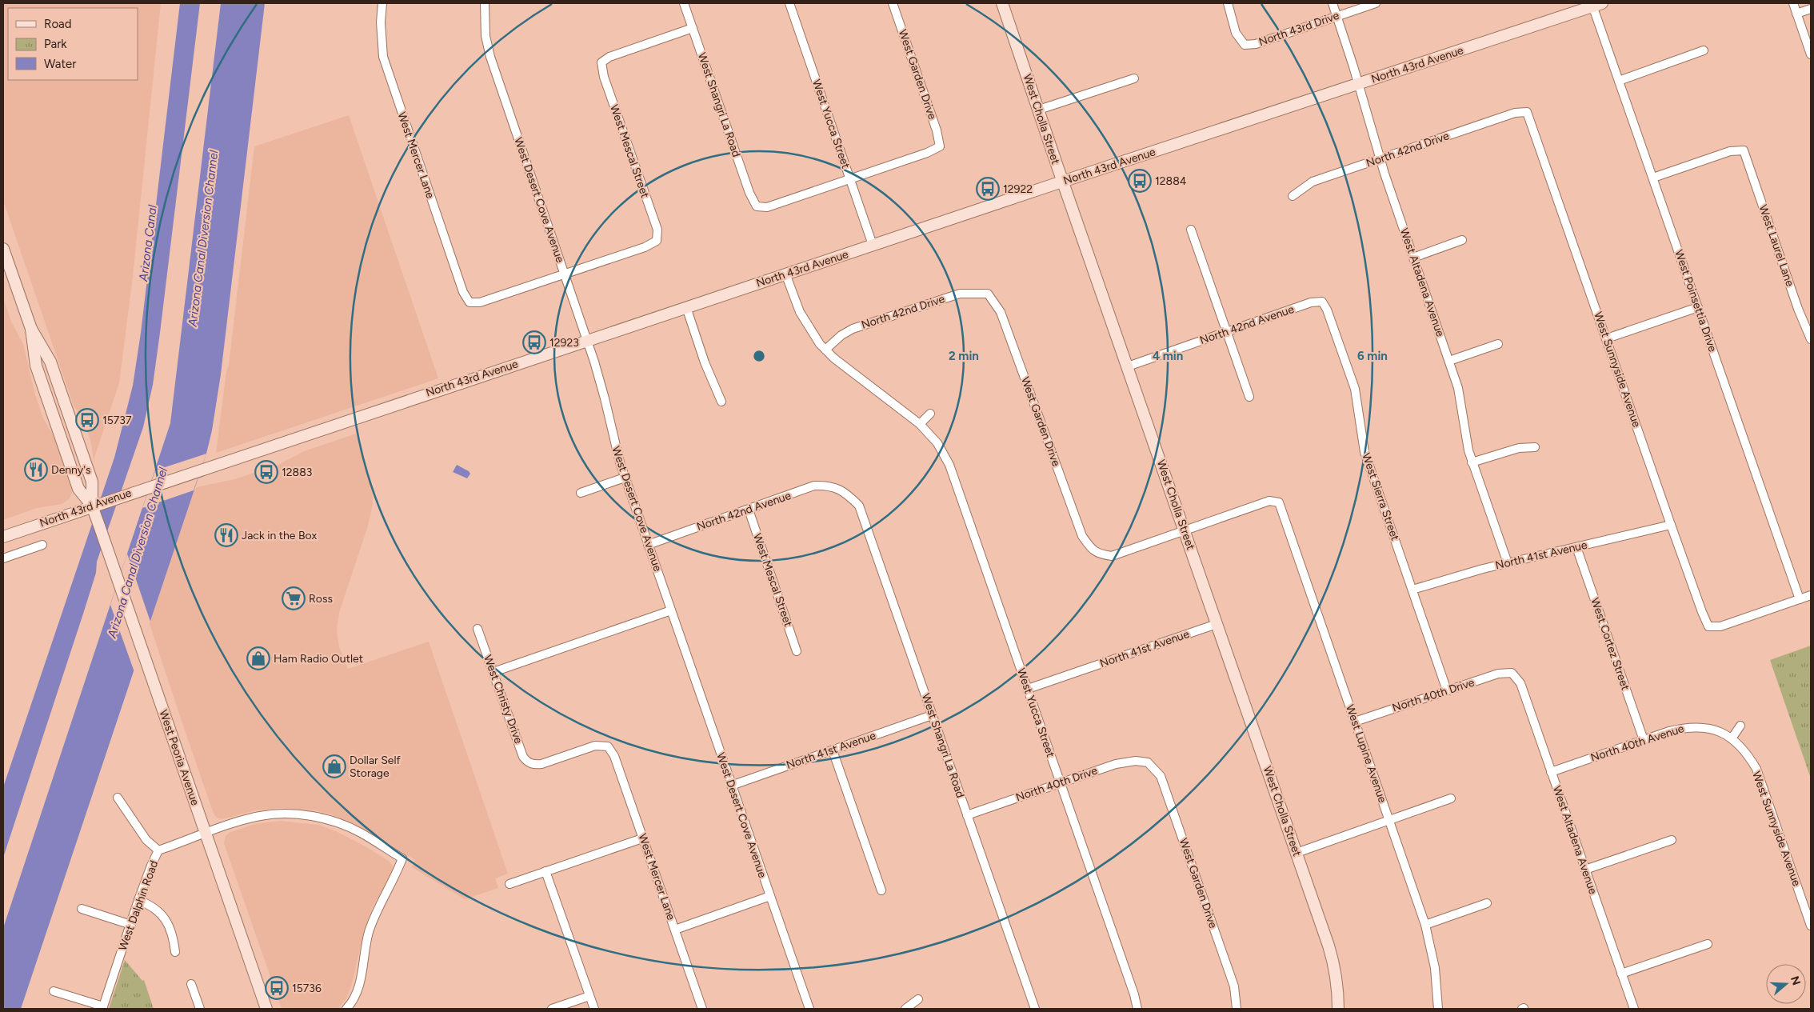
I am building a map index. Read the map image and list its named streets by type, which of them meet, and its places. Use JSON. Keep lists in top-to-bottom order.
{
  "streets": {
    "main road": ["North 43rd Avenue", "West Cholla Street", "West Peoria Avenue"],
    "street": [
      "North 43rd Drive",
      "West Garden Drive",
      "West Shangri La Road",
      "West Yucca Street",
      "North 42nd Drive",
      "West Mescal Street",
      "West Mercer Lane",
      "West Desert Cove Avenue",
      "West Laurel Lane",
      "West Altadena Avenue",
      "West Poinsettia Drive",
      "North 42nd Avenue",
      "West Sunnyside Avenue",
      "West Sierra Street",
      "North 41st Avenue",
      "West Cortez Street",
      "North 40th Drive",
      "West Christy Drive",
      "North 40th Avenue",
      "West Lupine Avenue",
      "West Dalphin Road"
    ]
  },
  "crossings": [
    ["North 43rd Drive", "West Altadena Avenue"],
    ["North 43rd Avenue", "West Cholla Street"],
    ["North 43rd Avenue", "West Yucca Street"],
    ["North 43rd Avenue", "West Desert Cove Avenue"],
    ["North 43rd Avenue", "West Altadena Avenue"],
    ["North 43rd Avenue", "West Poinsettia Drive"],
    ["North 43rd Avenue", "West Peoria Avenue"],
    ["West Garden Drive", "West Shangri La Road"],
    ["West Garden Drive", "West Cholla Street"],
    ["West Garden Drive", "West Yucca Street"],
    ["West Garden Drive", "North 42nd Drive"],
    ["West Garden Drive", "North 40th Drive"],
    ["West Garden Drive", "West Lupine Avenue"],
    ["West Shangri La Road", "West Yucca Street"],
    ["West Shangri La Road", "West Mescal Street"],
    ["West Shangri La Road", "North 42nd Avenue"],
    ["West Shangri La Road", "North 41st Avenue"],
    ["West Shangri La Road", "North 40th Drive"],
    ["West Cholla Street", "North 42nd Avenue"],
    ["West Cholla Street", "North 41st Avenue"],
    ["West Cholla Street", "West Lupine Avenue"],
    ["West Yucca Street", "North 42nd Drive"],
    ["West Yucca Street", "North 41st Avenue"],
    ["West Yucca Street", "North 40th Drive"],
    ["North 42nd Drive", "West Altadena Avenue"],
    ["North 42nd Drive", "West Sunnyside Avenue"],
    ["West Mescal Street", "West Mercer Lane"],
    ["West Mescal Street", "West Desert Cove Avenue"],
    ["West Mescal Street", "North 42nd Avenue"],
    ["West Mercer Lane", "West Desert Cove Avenue"],
    ["West Mercer Lane", "West Christy Drive"],
    ["West Desert Cove Avenue", "North 42nd Avenue"],
    ["West Desert Cove Avenue", "North 41st Avenue"],
    ["West Laurel Lane", "West Poinsettia Drive"],
    ["West Altadena Avenue", "North 41st Avenue"],
    ["West Altadena Avenue", "North 40th Drive"],
    ["West Altadena Avenue", "North 40th Avenue"],
    ["West Poinsettia Drive", "West Sunnyside Avenue"],
    ["North 42nd Avenue", "West Sierra Street"],
    ["West Sunnyside Avenue", "North 41st Avenue"],
    ["West Sunnyside Avenue", "North 40th Avenue"],
    ["West Sierra Street", "North 41st Avenue"],
    ["West Sierra Street", "North 40th Drive"],
    ["North 41st Avenue", "West Cortez Street"],
    ["West Cortez Street", "North 40th Avenue"],
    ["North 40th Drive", "West Lupine Avenue"],
    ["West Peoria Avenue", "West Dalphin Road"]
  ],
  "water": ["Arizona Canal Diversion Channel", "Arizona Canal"],
  "places": {
    "bus stop": [
      "12884",
      "12922",
      "12923",
      "15737",
      "12883",
      "15736"
    ],
    "restaurant": ["Denny's", "Jack in the Box"],
    "supermarket": ["Ross"],
    "shop": ["Ham Radio Outlet", "Dollar Self Storage"]
  },
  "legend": ["Road", "Park", "Water"],
  "north": "right",
  "rings": ["2 min", "4 min", "6 min"]
}
